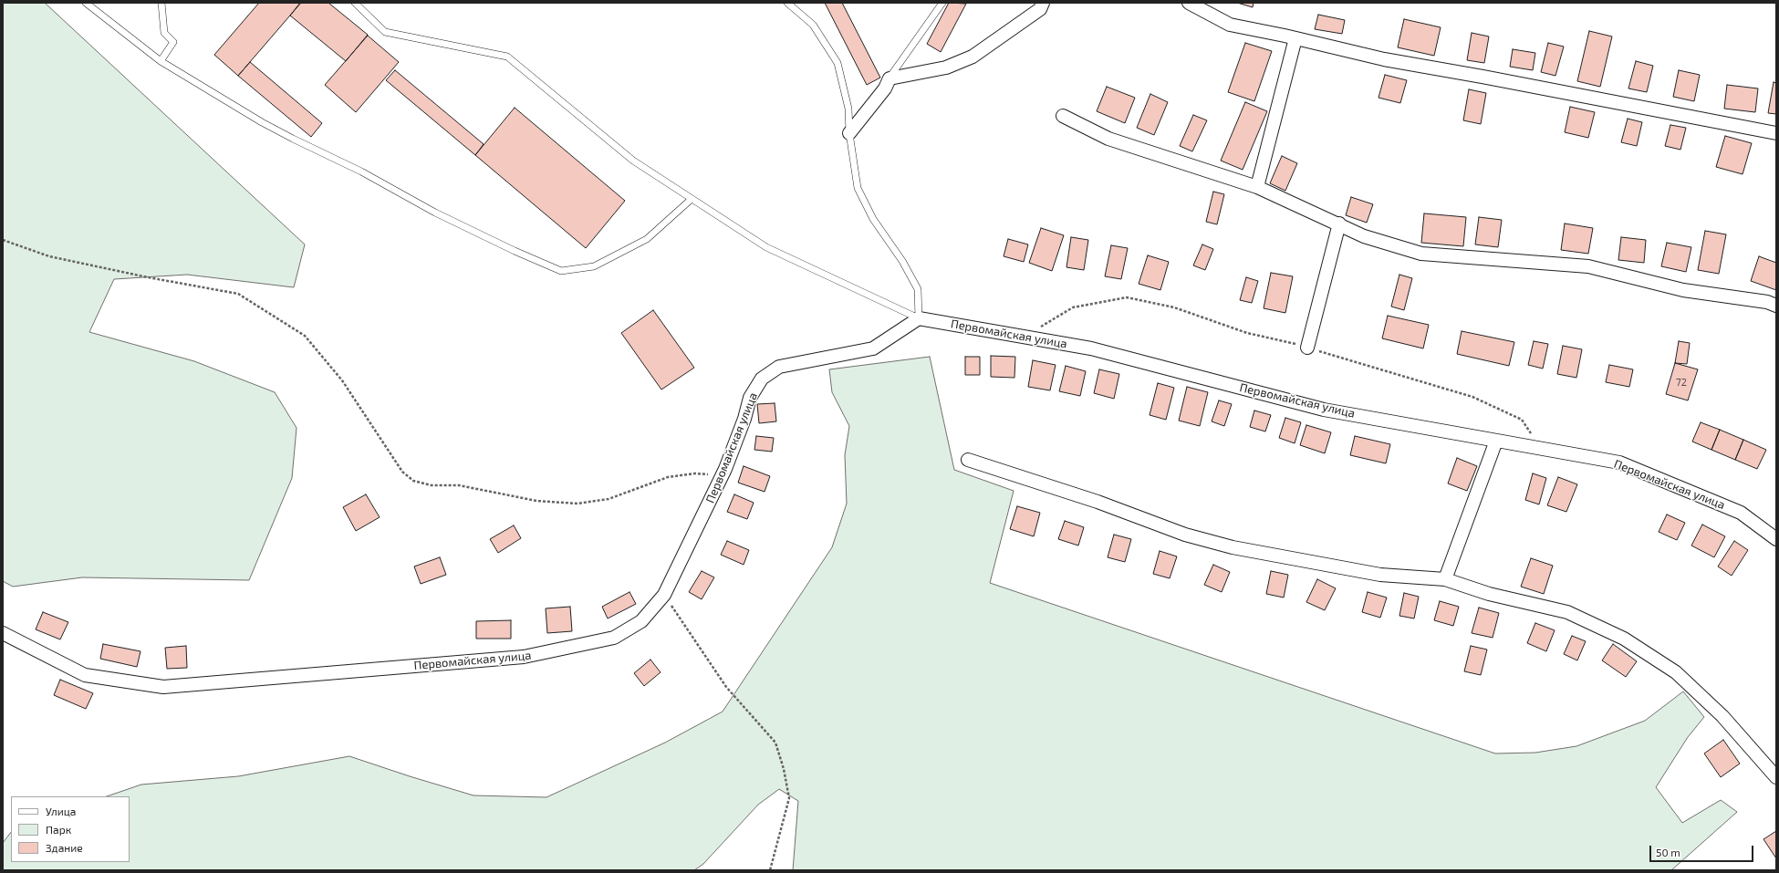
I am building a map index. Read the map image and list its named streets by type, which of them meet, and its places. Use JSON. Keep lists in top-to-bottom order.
{
  "streets": {
    "street": ["Первомайская улица"]
  },
  "house_numbers": ["72"],
  "legend": ["Улица", "Парк", "Здание"],
  "scale_bar": "50 m"
}
